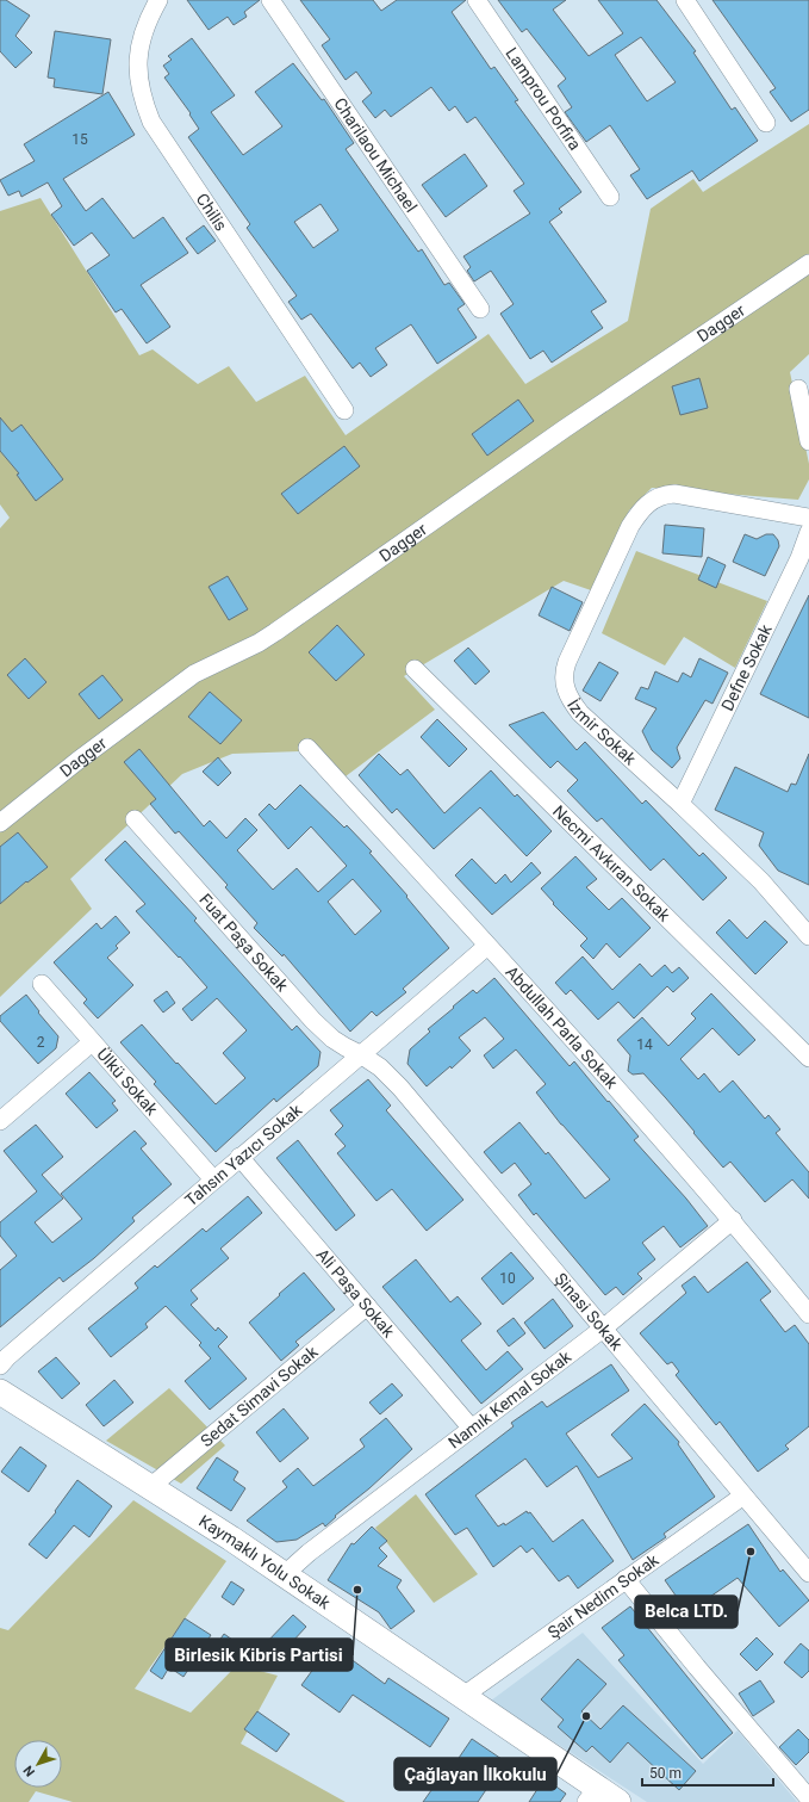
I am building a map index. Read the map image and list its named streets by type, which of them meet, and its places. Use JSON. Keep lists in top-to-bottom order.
{
  "streets": {
    "street": [
      "Lamprou Porfira",
      "Charilaou Michael",
      "Chilis",
      "Dagger",
      "Defne Sokak",
      "İzmir Sokak",
      "Necmi Avkıran Sokak",
      "Fuat Paşa Sokak",
      "Abdullah Parla Sokak",
      "Ülkü Sokak",
      "Tahsın Yazıcı Sokak",
      "Ali Paşa Sokak",
      "Şinasi Sokak",
      "Sedat Simavi Sokak",
      "Namık Kemal Sokak",
      "Kaymaklı Yolu Sokak",
      "Şair Nedim Sokak"
    ]
  },
  "crossings": [
    ["Defne Sokak", "İzmir Sokak"],
    ["Fuat Paşa Sokak", "Tahsın Yazıcı Sokak"],
    ["Fuat Paşa Sokak", "Şinasi Sokak"],
    ["Abdullah Parla Sokak", "Tahsın Yazıcı Sokak"],
    ["Abdullah Parla Sokak", "Namık Kemal Sokak"],
    ["Ülkü Sokak", "Tahsın Yazıcı Sokak"],
    ["Tahsın Yazıcı Sokak", "Ali Paşa Sokak"],
    ["Tahsın Yazıcı Sokak", "Şinasi Sokak"],
    ["Ali Paşa Sokak", "Sedat Simavi Sokak"],
    ["Ali Paşa Sokak", "Namık Kemal Sokak"],
    ["Şinasi Sokak", "Namık Kemal Sokak"],
    ["Şinasi Sokak", "Şair Nedim Sokak"],
    ["Sedat Simavi Sokak", "Kaymaklı Yolu Sokak"],
    ["Namık Kemal Sokak", "Kaymaklı Yolu Sokak"],
    ["Kaymaklı Yolu Sokak", "Şair Nedim Sokak"]
  ],
  "places": ["Belca LTD.", "Birlesik Kibris Partisi", "Çağlayan İlkokulu"],
  "house_numbers": [
    "15",
    "2",
    "14",
    "10"
  ],
  "scale_bar": "50 m",
  "north": "bottom left"
}
